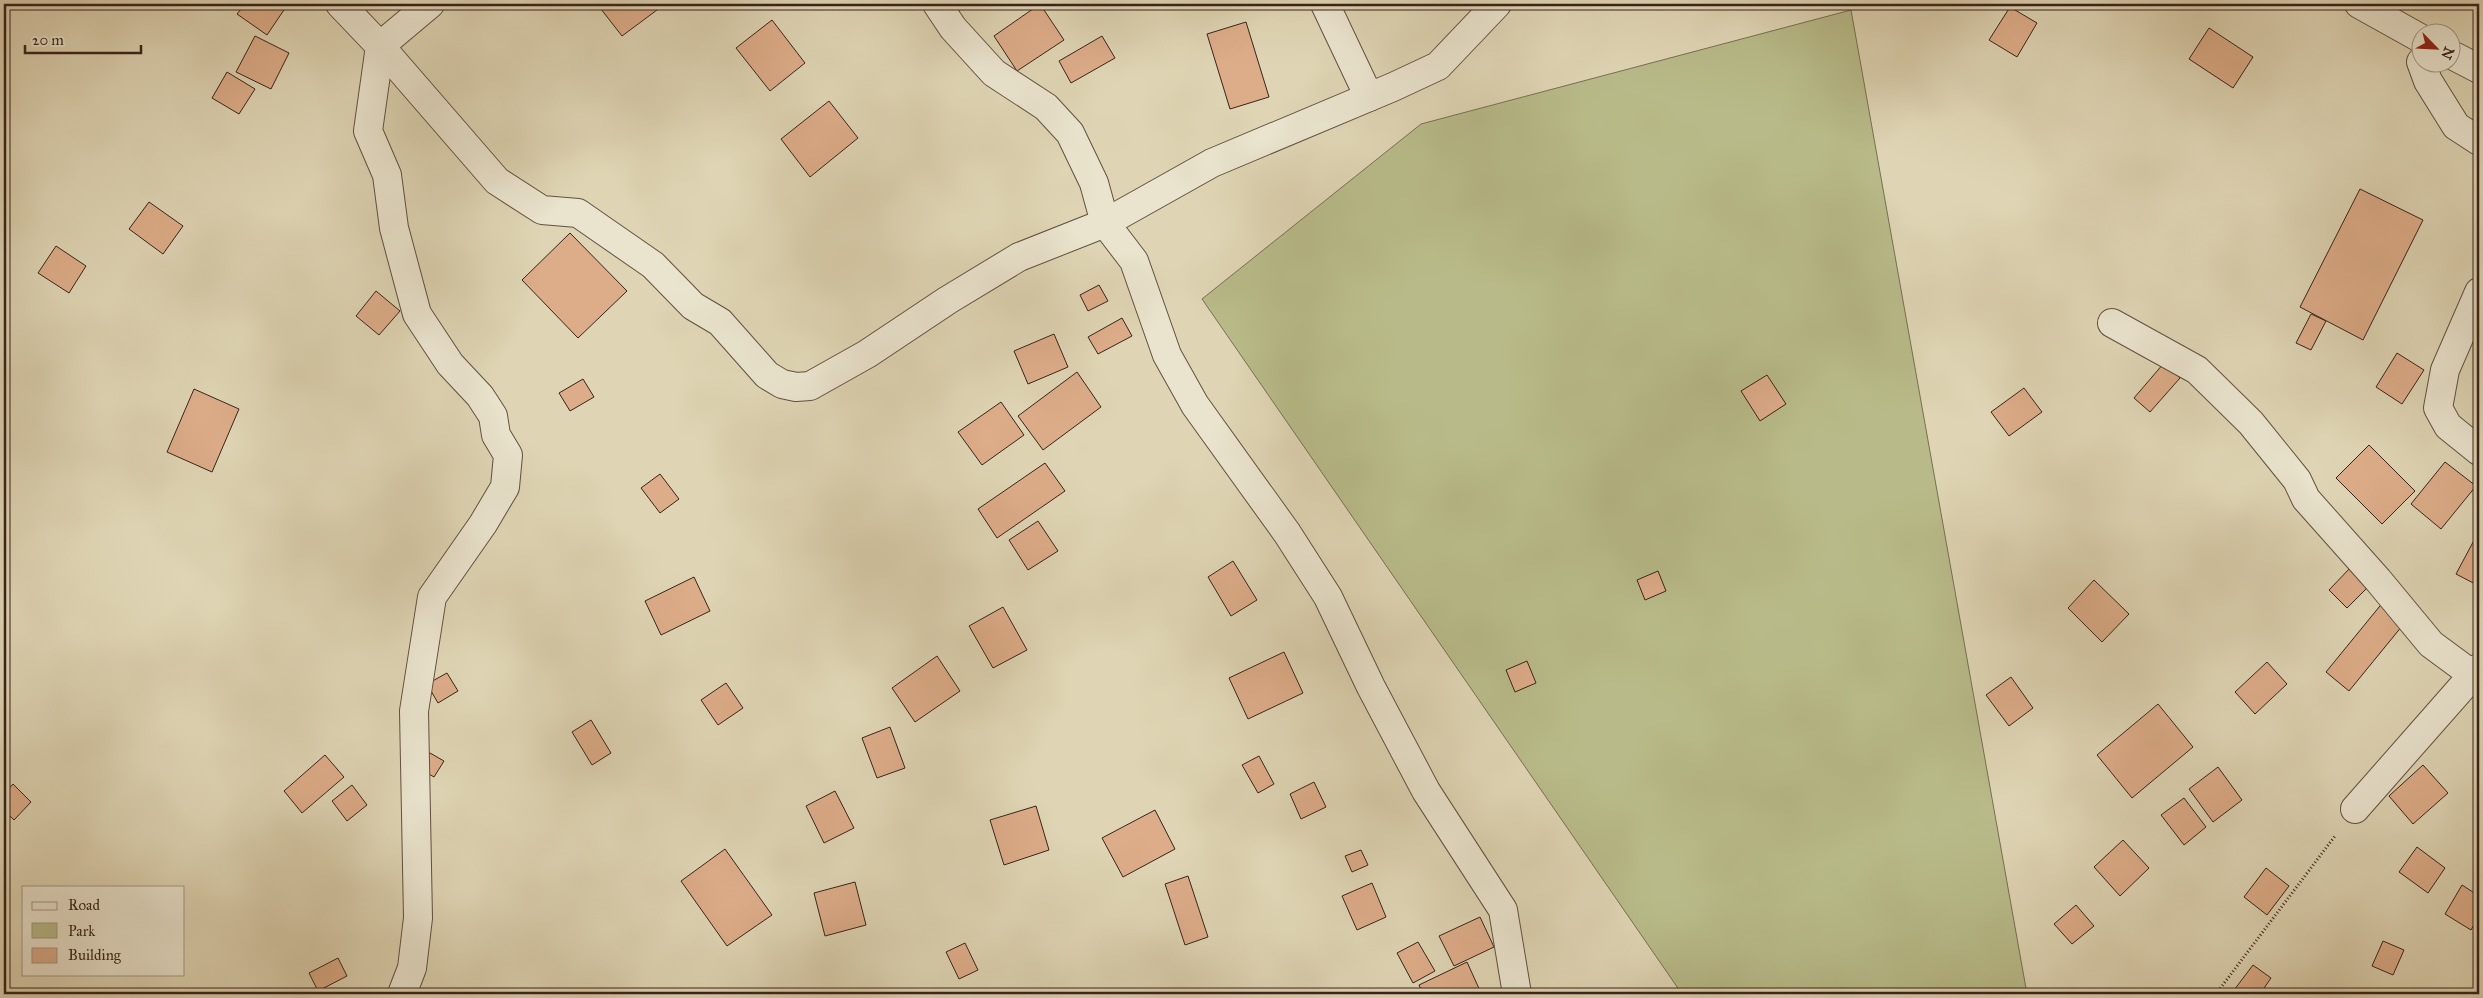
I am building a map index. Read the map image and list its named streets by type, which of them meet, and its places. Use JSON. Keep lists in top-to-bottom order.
{
  "legend": ["Road", "Park", "Building"],
  "scale_bar": "20 m",
  "north": "bottom right"
}
